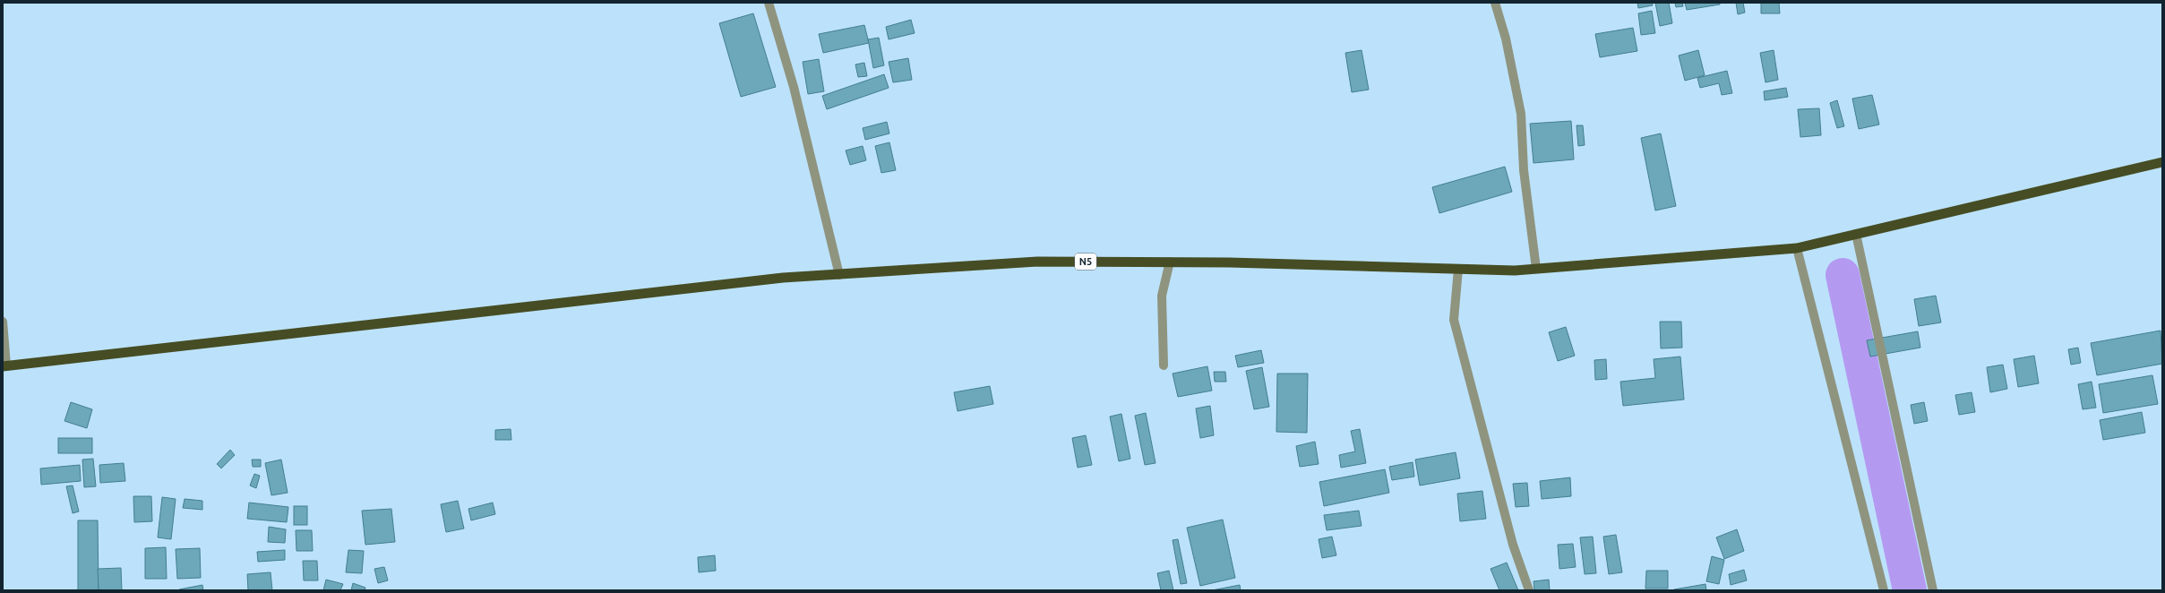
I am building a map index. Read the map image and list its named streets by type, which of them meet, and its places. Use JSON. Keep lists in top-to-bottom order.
{
  "streets": {
    "highway": ["N5"]
  }
}
